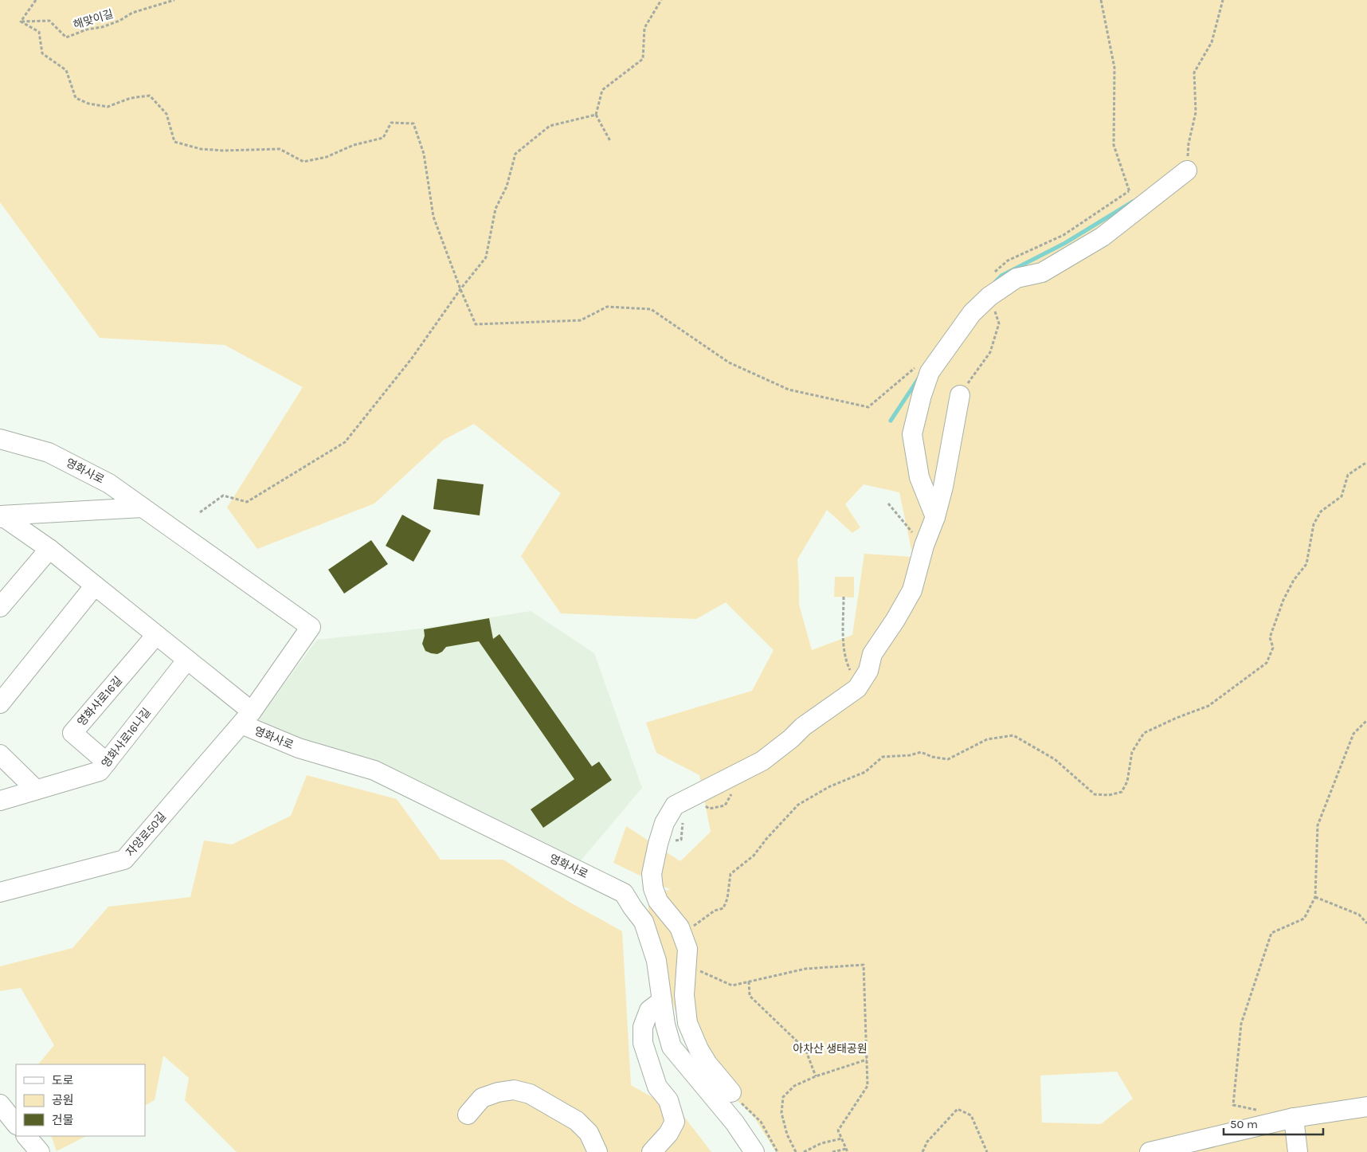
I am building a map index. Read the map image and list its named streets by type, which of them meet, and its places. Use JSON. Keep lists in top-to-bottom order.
{
  "streets": {
    "street": [
      "영화사로",
      "영화사로16길",
      "영화사로16나길",
      "자양로50길"
    ],
    "path": ["해맞이길"]
  },
  "crossings": [
    ["영화사로", "자양로50길"],
    ["영화사로16길", "영화사로16나길"]
  ],
  "parks": ["아차산 생태공원"],
  "legend": ["도로", "공원", "건물"],
  "scale_bar": "50 m"
}
